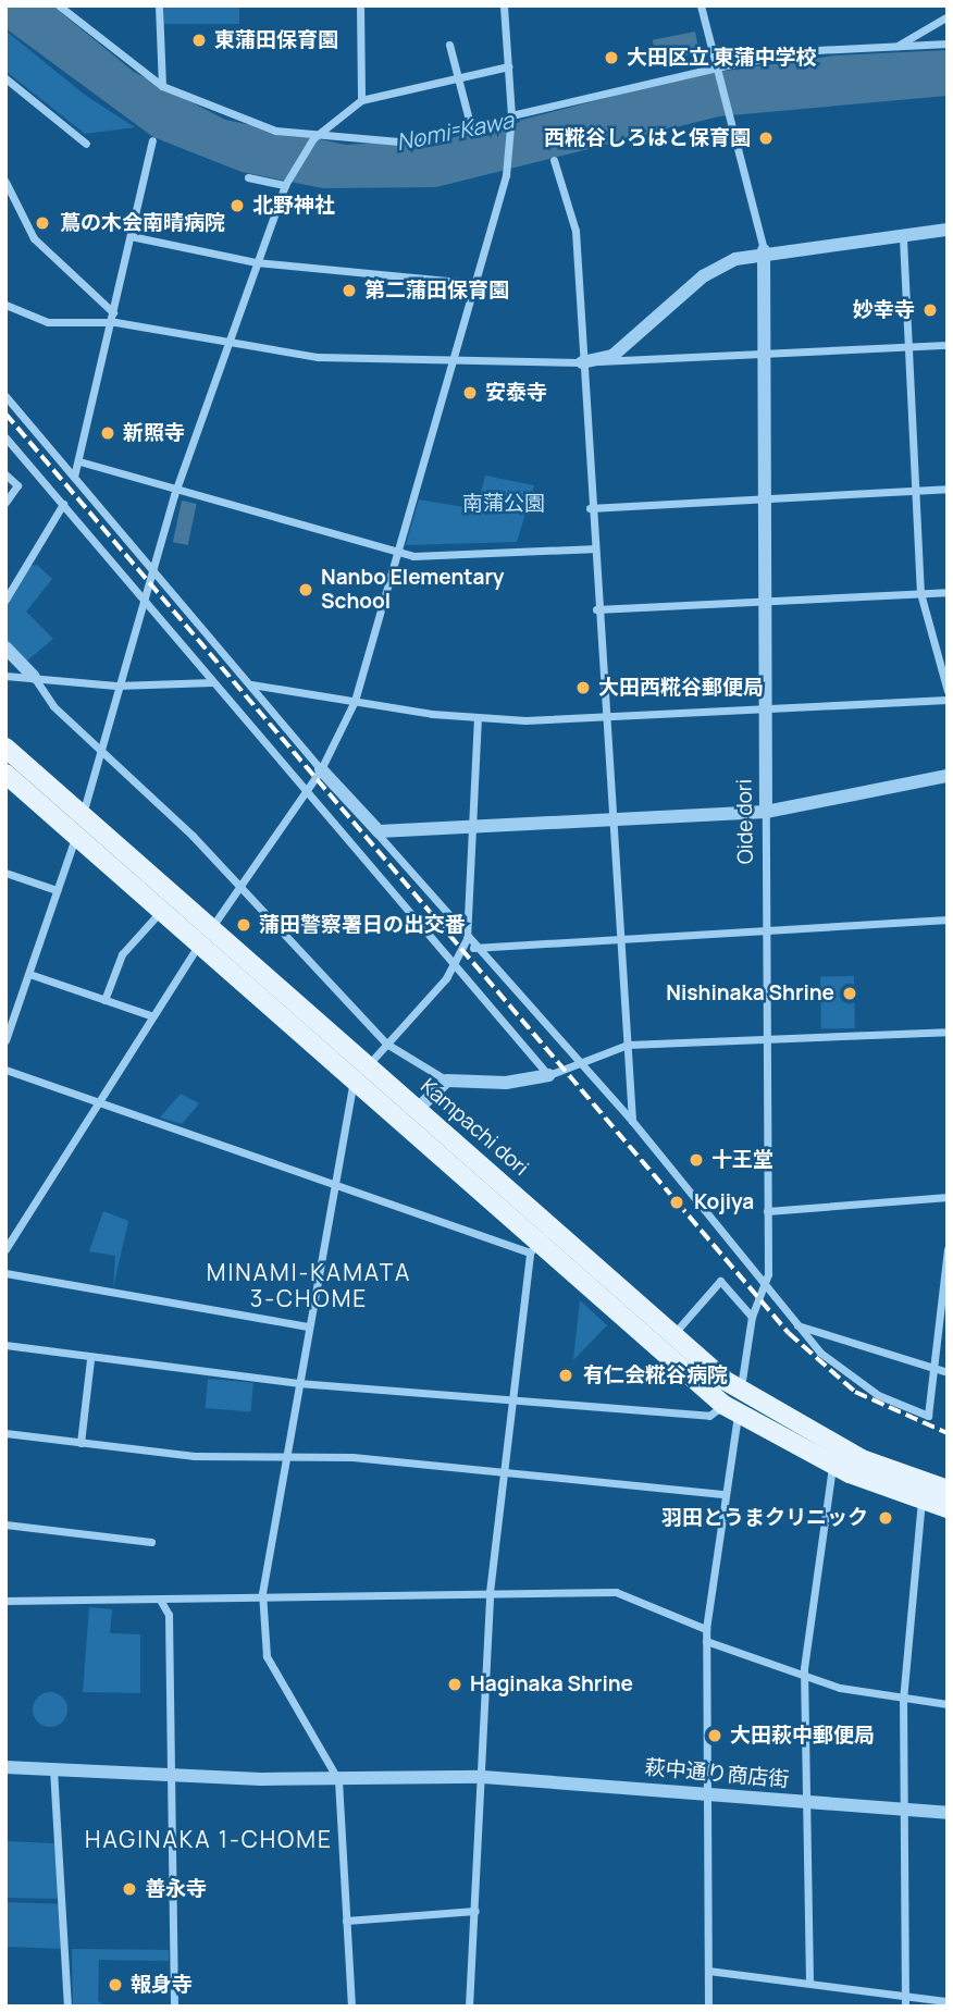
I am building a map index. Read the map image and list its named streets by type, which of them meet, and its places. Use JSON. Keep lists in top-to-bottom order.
{
  "streets": {
    "main road": ["Kampachi dori"],
    "street": ["Oide dori", "萩中通り商店街"]
  },
  "districts": ["MINAMI-KAMATA 3-CHOME", "HAGINAKA 1-CHOME"],
  "water": ["Nomi-Kawa"],
  "parks": ["南蒲公園"],
  "places": [
    "東蒲田保育園",
    "大田区立 東蒲中学校",
    "西糀谷しろはと保育園",
    "北野神社",
    "蔦の木会南晴病院",
    "第二蒲田保育園",
    "妙幸寺",
    "安泰寺",
    "新照寺",
    "Nanbo Elementary School",
    "大田西糀谷郵便局",
    "蒲田警察署日の出交番",
    "Nishinaka Shrine",
    "十王堂",
    "Kojiya",
    "有仁会糀谷病院",
    "羽田とうまクリニック",
    "Haginaka Shrine",
    "大田萩中郵便局",
    "善永寺",
    "報身寺"
  ]
}
